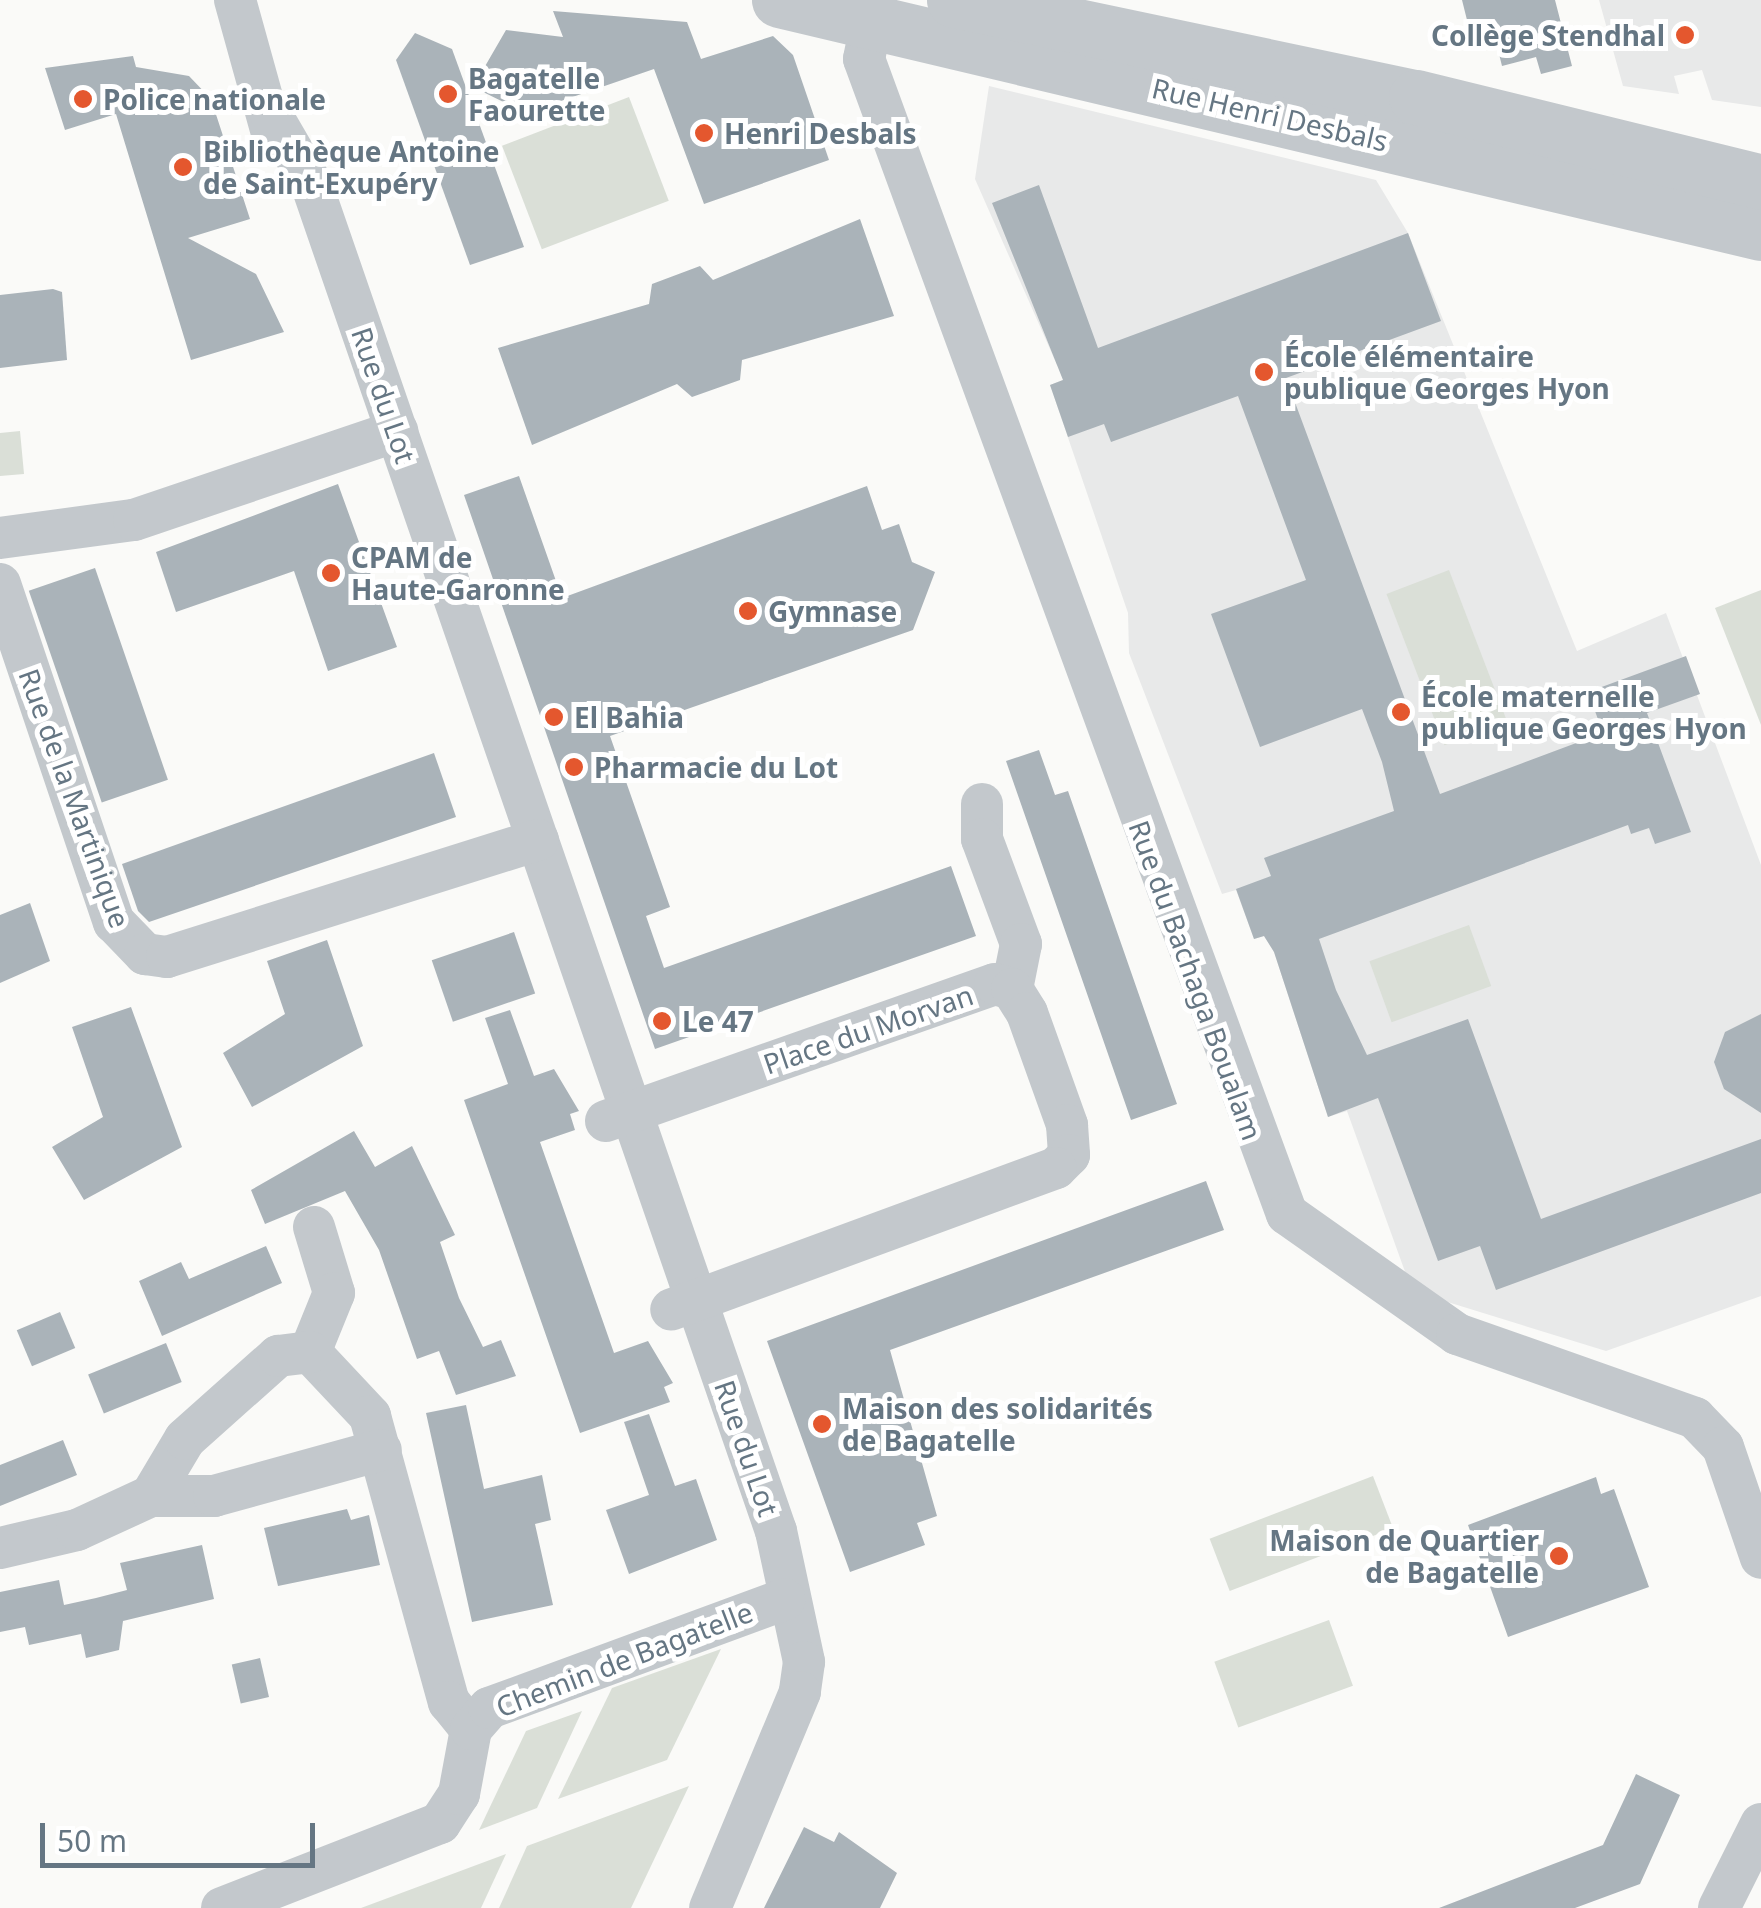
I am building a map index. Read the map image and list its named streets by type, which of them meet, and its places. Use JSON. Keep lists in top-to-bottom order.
{
  "streets": {
    "street": [
      "Rue Henri Desbals",
      "Rue du Lot",
      "Rue de la Martinique",
      "Rue du Bachaga Boualam",
      "Place du Morvan",
      "Chemin de Bagatelle"
    ]
  },
  "crossings": [
    ["Rue Henri Desbals", "Rue du Bachaga Boualam"],
    ["Rue du Lot", "Rue de la Martinique"],
    ["Rue du Lot", "Place du Morvan"],
    ["Rue du Lot", "Chemin de Bagatelle"]
  ],
  "places": [
    "Collège Stendhal",
    "Bagatelle Faourette",
    "Police nationale",
    "Henri Desbals",
    "Bibliothèque Antoine de Saint-Exupéry",
    "École élémentaire publique Georges Hyon",
    "CPAM de Haute-Garonne",
    "Gymnase",
    "École maternelle publique Georges Hyon",
    "El Bahia",
    "Pharmacie du Lot",
    "Le 47",
    "Maison des solidarités de Bagatelle",
    "Maison de Quartier de Bagatelle"
  ],
  "scale_bar": "50 m"
}
